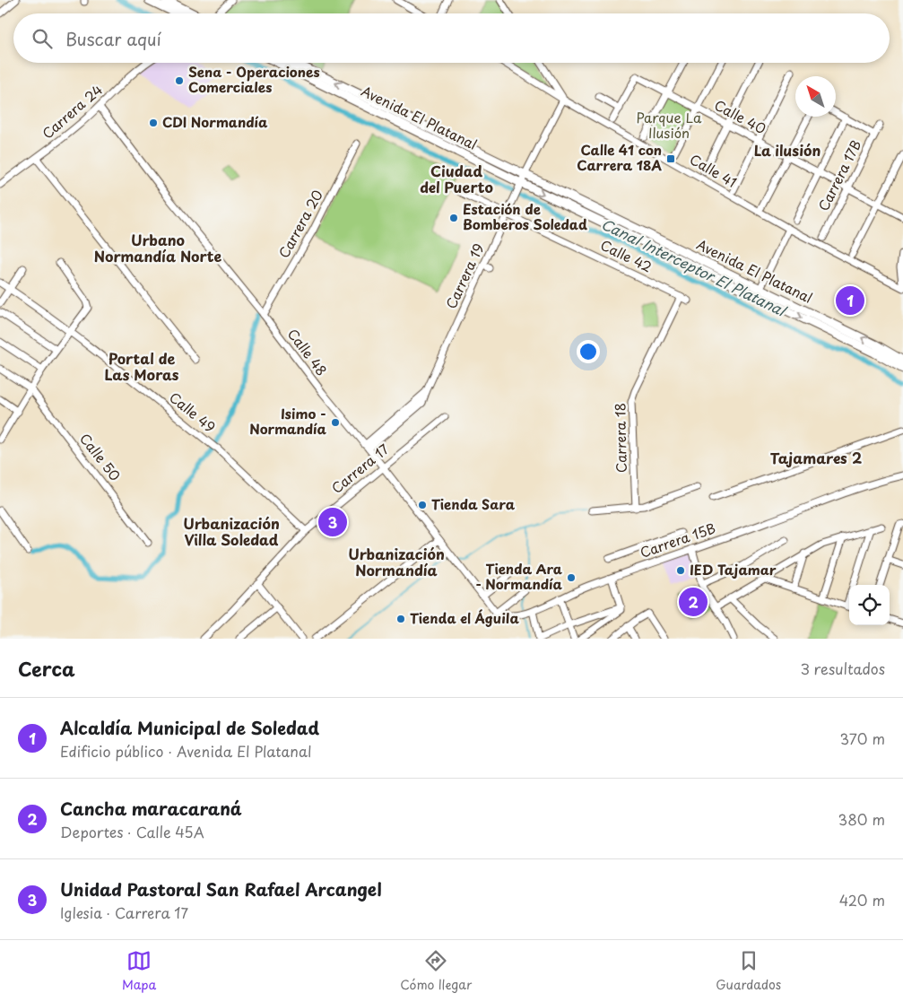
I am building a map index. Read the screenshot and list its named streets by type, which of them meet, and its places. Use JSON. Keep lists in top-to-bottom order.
{
  "streets": {
    "main road": ["Avenida El Platanal"],
    "street": [
      "Carrera 24",
      "Calle 40",
      "Calle 41",
      "Carrera 17B",
      "Carrera 20",
      "Calle 42",
      "Carrera 19",
      "Calle 48",
      "Calle 49",
      "Carrera 18",
      "Calle 50",
      "Carrera 17",
      "Carrera 15B"
    ]
  },
  "crossings": [
    ["Carrera 24", "Calle 48"],
    ["Calle 40", "Carrera 17B"],
    ["Avenida El Platanal", "Carrera 19"],
    ["Calle 41", "Carrera 19"],
    ["Carrera 20", "Calle 48"],
    ["Calle 42", "Carrera 19"],
    ["Calle 42", "Carrera 18"],
    ["Carrera 19", "Calle 48"],
    ["Calle 48", "Carrera 17"],
    ["Calle 48", "Carrera 15B"],
    ["Calle 49", "Carrera 17"]
  ],
  "districts": [
    "La ilusión",
    "Ciudad del Puerto",
    "Urbano Normandía Norte",
    "Portal de Las Moras",
    "Tajamares 2",
    "Urbanización Villa Soledad",
    "Urbanización Normandía"
  ],
  "water": ["Canal Interceptor El Platanal"],
  "parks": ["Parque La Ilusión"],
  "places": {
    "other": [
      "Sena - Operaciones Comerciales",
      "CDI Normandía",
      "Estación de Bomberos Soledad",
      "Isimo - Normandía",
      "Tienda Sara",
      "IED Tajamar",
      "Tienda Ara - Normandía",
      "Tienda el Águila"
    ],
    "transit": ["Calle 41 con Carrera 18A"]
  },
  "north": "top left",
  "page": {
    "search": "Buscar aquí",
    "pins": ["1", "3", "2"],
    "heading": ["Cerca", "3 resultados"],
    "list": [
      {
        "mark": "1",
        "name": "Alcaldía Municipal de Soledad",
        "note": "Edificio público · Avenida El Platanal",
        "value": "370 m"
      },
      {
        "mark": "2",
        "name": "Cancha maracaraná",
        "note": "Deportes · Calle 45A",
        "value": "380 m"
      },
      {
        "mark": "3",
        "name": "Unidad Pastoral San Rafael Arcangel",
        "note": "Iglesia · Carrera 17",
        "value": "420 m"
      }
    ],
    "nav": ["Mapa", "Cómo llegar", "Guardados"]
  }
}
